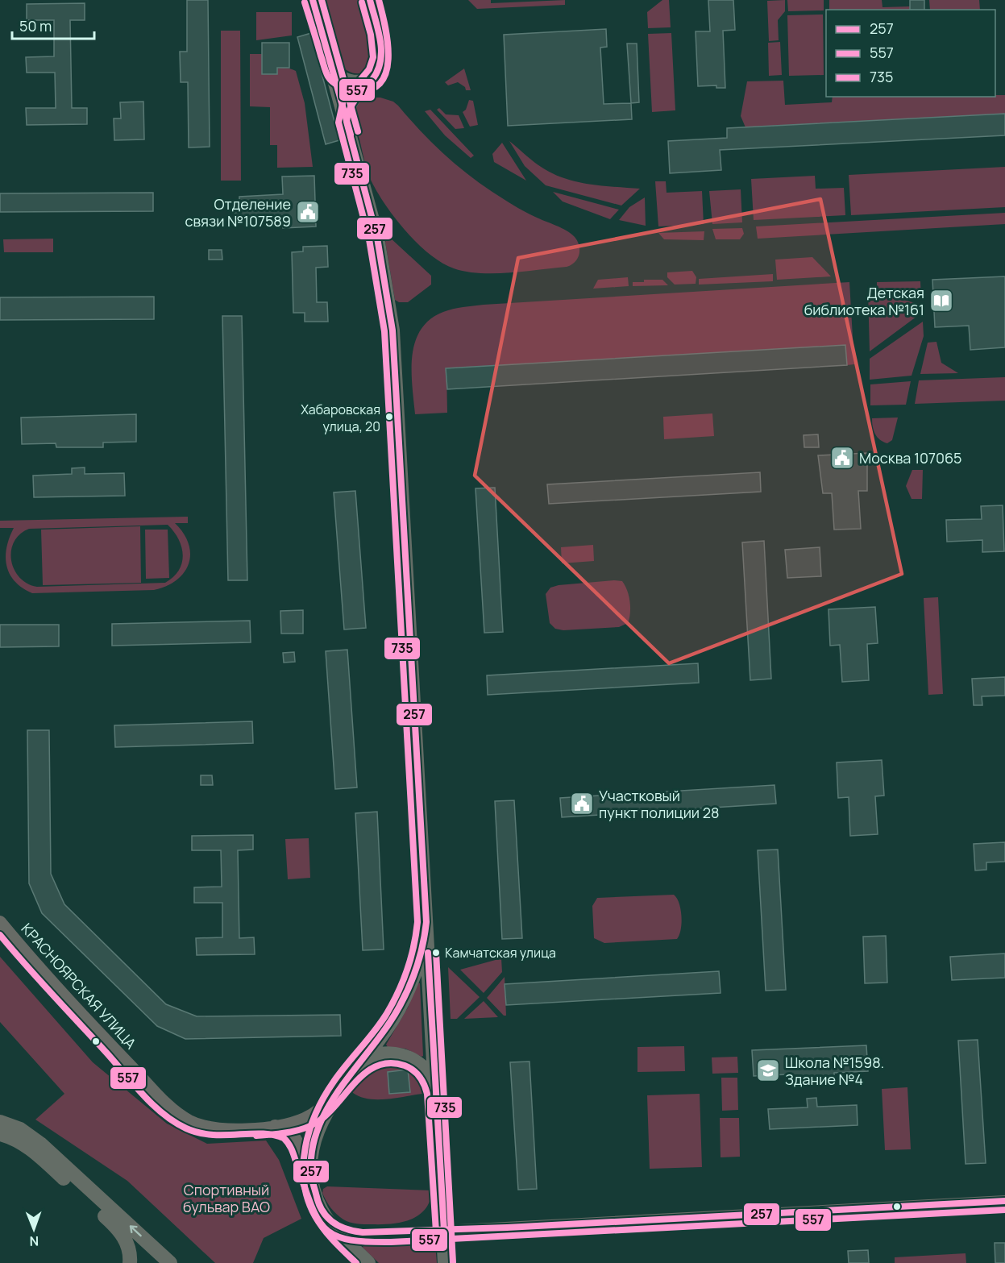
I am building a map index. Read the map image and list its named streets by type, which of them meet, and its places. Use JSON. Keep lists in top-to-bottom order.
{
  "streets": {
    "street": ["КРАСНОЯРСКАЯ УЛИЦА"]
  },
  "parks": ["Спортивный бульвар ВАО"],
  "places": {
    "public building": ["Отделение связи №107589", "Москва 107065", "Участковый пункт полиции 28"],
    "library": ["Детская библиотека №161"],
    "other": ["Хабаровская улица, 20", "Камчатская улица"],
    "school or university": ["Школа №1598. Здание №4"]
  },
  "lines": ["transit line 257", "transit line 557", "transit line 735"],
  "legend": ["257", "557", "735"],
  "scale_bar": "50 m",
  "north": "bottom"
}
